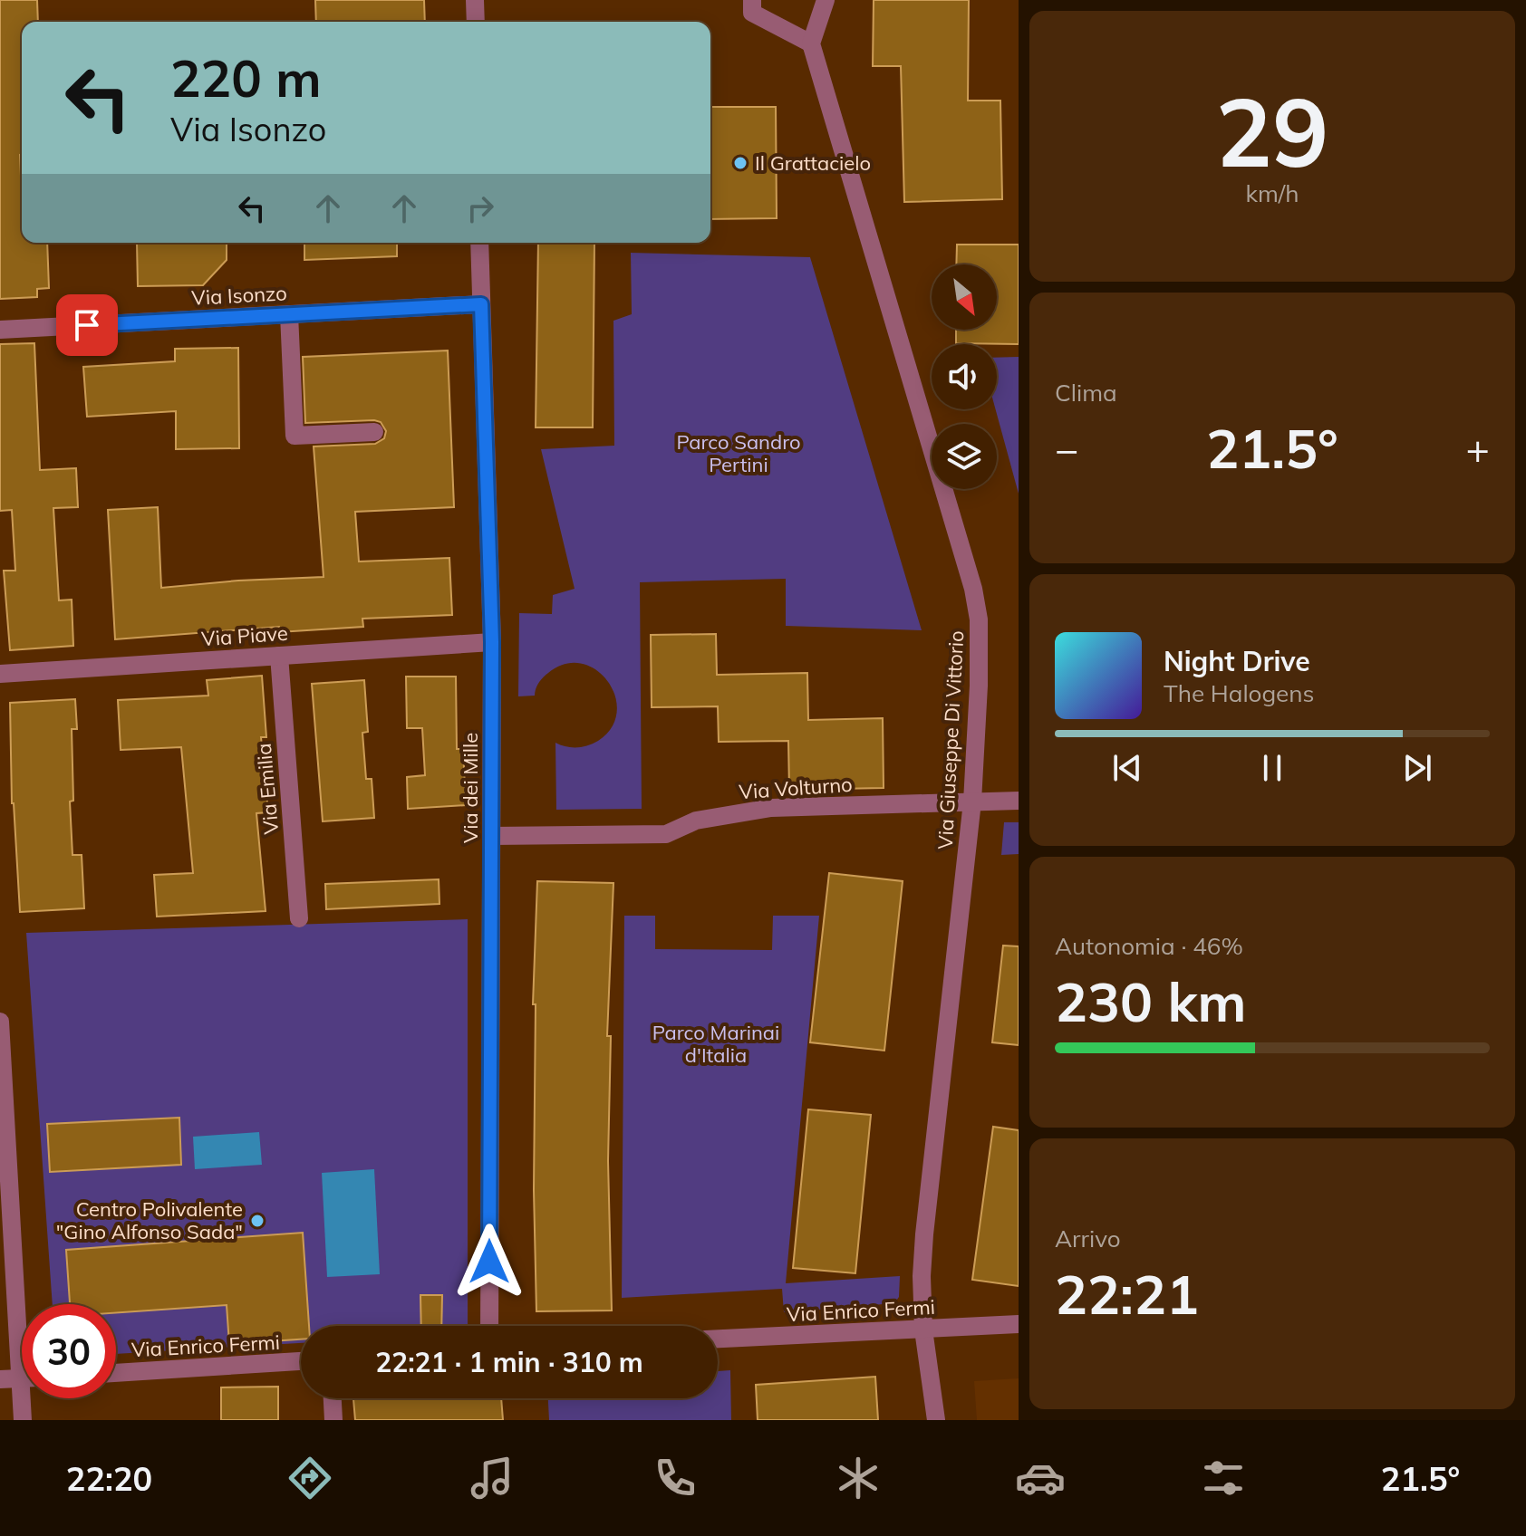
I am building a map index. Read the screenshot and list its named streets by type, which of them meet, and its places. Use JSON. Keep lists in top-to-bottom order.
{
  "streets": {
    "street": [
      "Via Isonzo",
      "Via Piave",
      "Via Giuseppe Di Vittorio",
      "Via dei Mille",
      "Via Volturno",
      "Via Emilia",
      "Via Enrico Fermi"
    ]
  },
  "crossings": [
    ["Via Isonzo", "Via dei Mille"],
    ["Via Piave", "Via dei Mille"],
    ["Via Piave", "Via Emilia"],
    ["Via Giuseppe Di Vittorio", "Via Volturno"],
    ["Via Giuseppe Di Vittorio", "Via Enrico Fermi"],
    ["Via dei Mille", "Via Volturno"]
  ],
  "parks": ["Parco Sandro Pertini", "Parco Marinai d'Italia"],
  "places": ["Il Grattacielo", "Centro Polivalente \"Gino Alfonso Sada\""],
  "north": "bottom right",
  "page": {
    "tile": [
      ["29", "km/h"],
      "Clima",
      ["Autonomia · 46%", "230 km"],
      ["Arrivo", "22:21"]
    ],
    "turn": ["220 m", "Via Isonzo"],
    "heat": ["−", "21.5°", "+"],
    "song": ["Night Drive", "The Halogens"],
    "limit": "30",
    "trip": "22:21 · 1 min · 310 m",
    "tabs": ["22:20", "21.5°"]
  }
}
